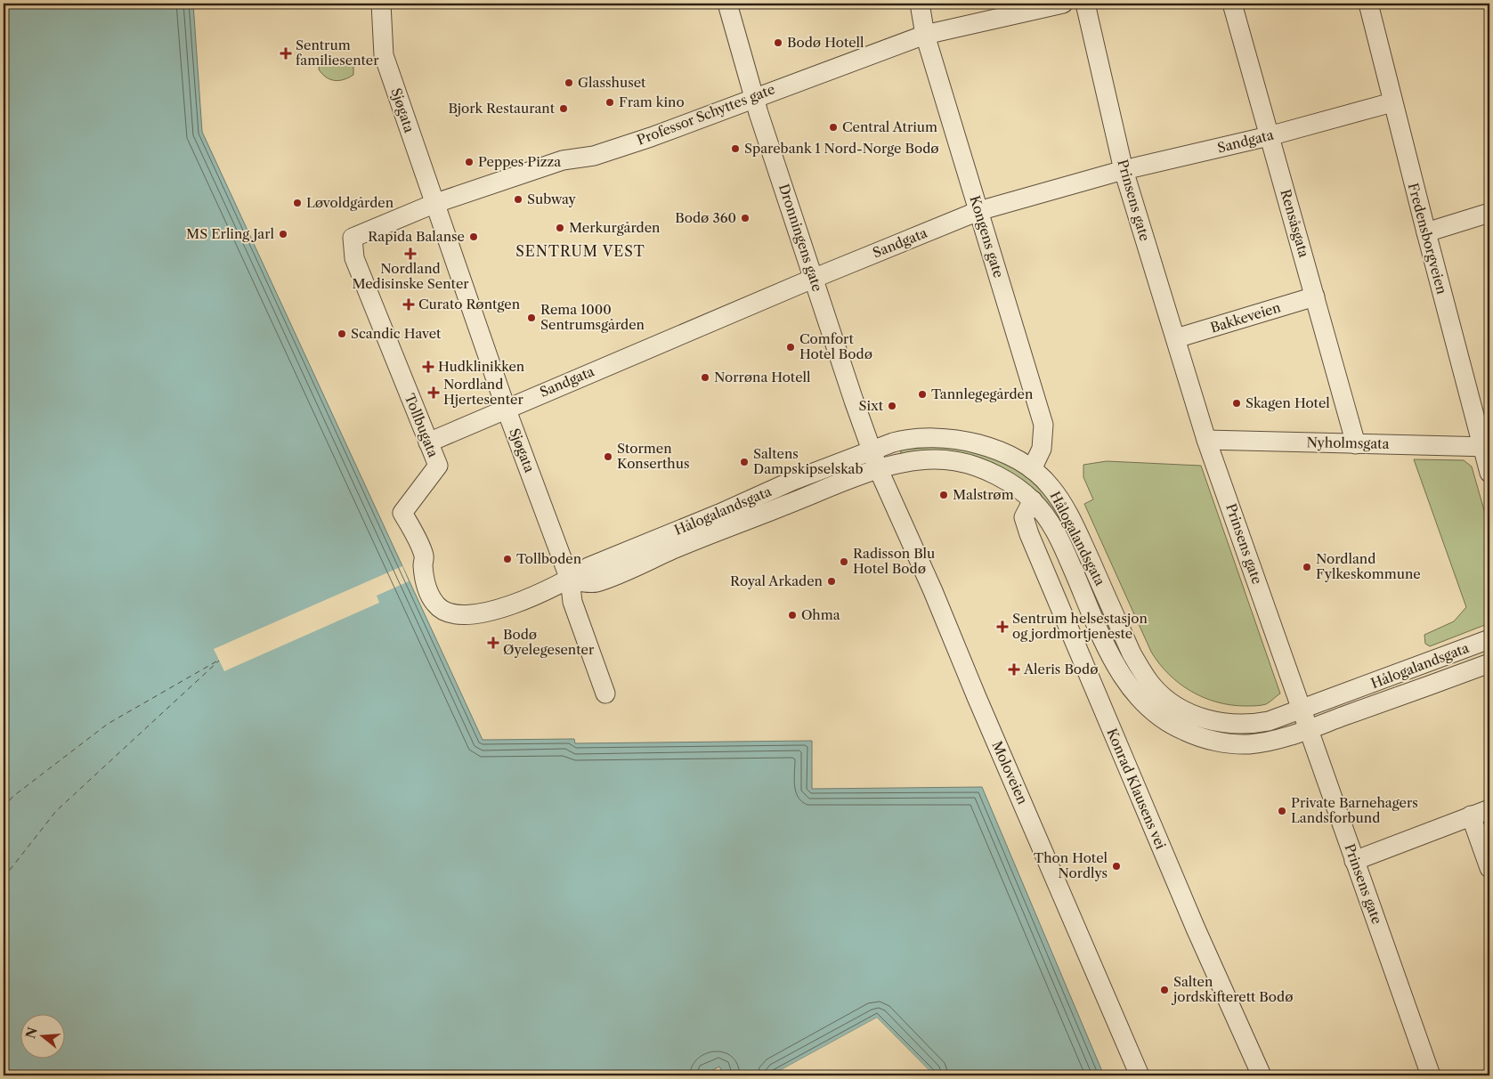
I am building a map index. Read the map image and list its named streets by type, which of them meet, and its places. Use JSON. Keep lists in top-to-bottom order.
{
  "streets": {
    "street": [
      "Sjøgata",
      "Professor Schyttes gate",
      "Sandgata",
      "Prinsens gate",
      "Rensåsgata",
      "Kongens gate",
      "Dronningens gate",
      "Fredensborgveien",
      "Bakkeveien",
      "Tollbugata",
      "Nyholmsgata",
      "Hålogalandsgata",
      "Moloveien",
      "Konrad Klausens vei"
    ]
  },
  "crossings": [
    ["Sjøgata", "Professor Schyttes gate"],
    ["Sjøgata", "Sandgata"],
    ["Sjøgata", "Hålogalandsgata"],
    ["Professor Schyttes gate", "Kongens gate"],
    ["Professor Schyttes gate", "Dronningens gate"],
    ["Professor Schyttes gate", "Tollbugata"],
    ["Sandgata", "Prinsens gate"],
    ["Sandgata", "Rensåsgata"],
    ["Sandgata", "Kongens gate"],
    ["Sandgata", "Dronningens gate"],
    ["Sandgata", "Fredensborgveien"],
    ["Sandgata", "Tollbugata"],
    ["Prinsens gate", "Bakkeveien"],
    ["Prinsens gate", "Nyholmsgata"],
    ["Prinsens gate", "Hålogalandsgata"],
    ["Rensåsgata", "Bakkeveien"],
    ["Rensåsgata", "Nyholmsgata"],
    ["Kongens gate", "Hålogalandsgata"],
    ["Dronningens gate", "Hålogalandsgata"],
    ["Dronningens gate", "Moloveien"],
    ["Fredensborgveien", "Nyholmsgata"],
    ["Tollbugata", "Hålogalandsgata"],
    ["Hålogalandsgata", "Moloveien"],
    ["Hålogalandsgata", "Konrad Klausens vei"]
  ],
  "districts": ["SENTRUM VEST"],
  "places": {
    "other": [
      "Bodø Hotell",
      "Glasshuset",
      "Fram kino",
      "Bjork Restaurant",
      "Central Atrium",
      "Sparebank 1 Nord-Norge Bodø",
      "Peppes Pizza",
      "Subway",
      "Løvoldgården",
      "Bodø 360",
      "Merkurgården",
      "MS Erling Jarl",
      "Rapida Balanse",
      "Rema 1000 Sentrumsgården",
      "Scandic Havet",
      "Comfort Hotel Bodø",
      "Norrøna Hotell",
      "Tannlegegården",
      "Skagen Hotel",
      "Sixt",
      "Stormen Konserthus",
      "Saltens Dampskipselskab",
      "Malstrøm",
      "Tollboden",
      "Radisson Blu Hotel Bodø",
      "Nordland Fylkeskommune",
      "Royal Arkaden",
      "Ohma",
      "Private Barnehagers Landsforbund",
      "Thon Hotel Nordlys",
      "Salten jordskifterett Bodø"
    ],
    "health": [
      "Sentrum familiesenter",
      "Nordland Medisinske Senter",
      "Curato Røntgen",
      "Hudklinikken",
      "Nordland Hjertesenter",
      "Sentrum helsestasjon og jordmortjeneste",
      "Bodø Øyelegesenter",
      "Aleris Bodø"
    ]
  },
  "north": "left"
}
